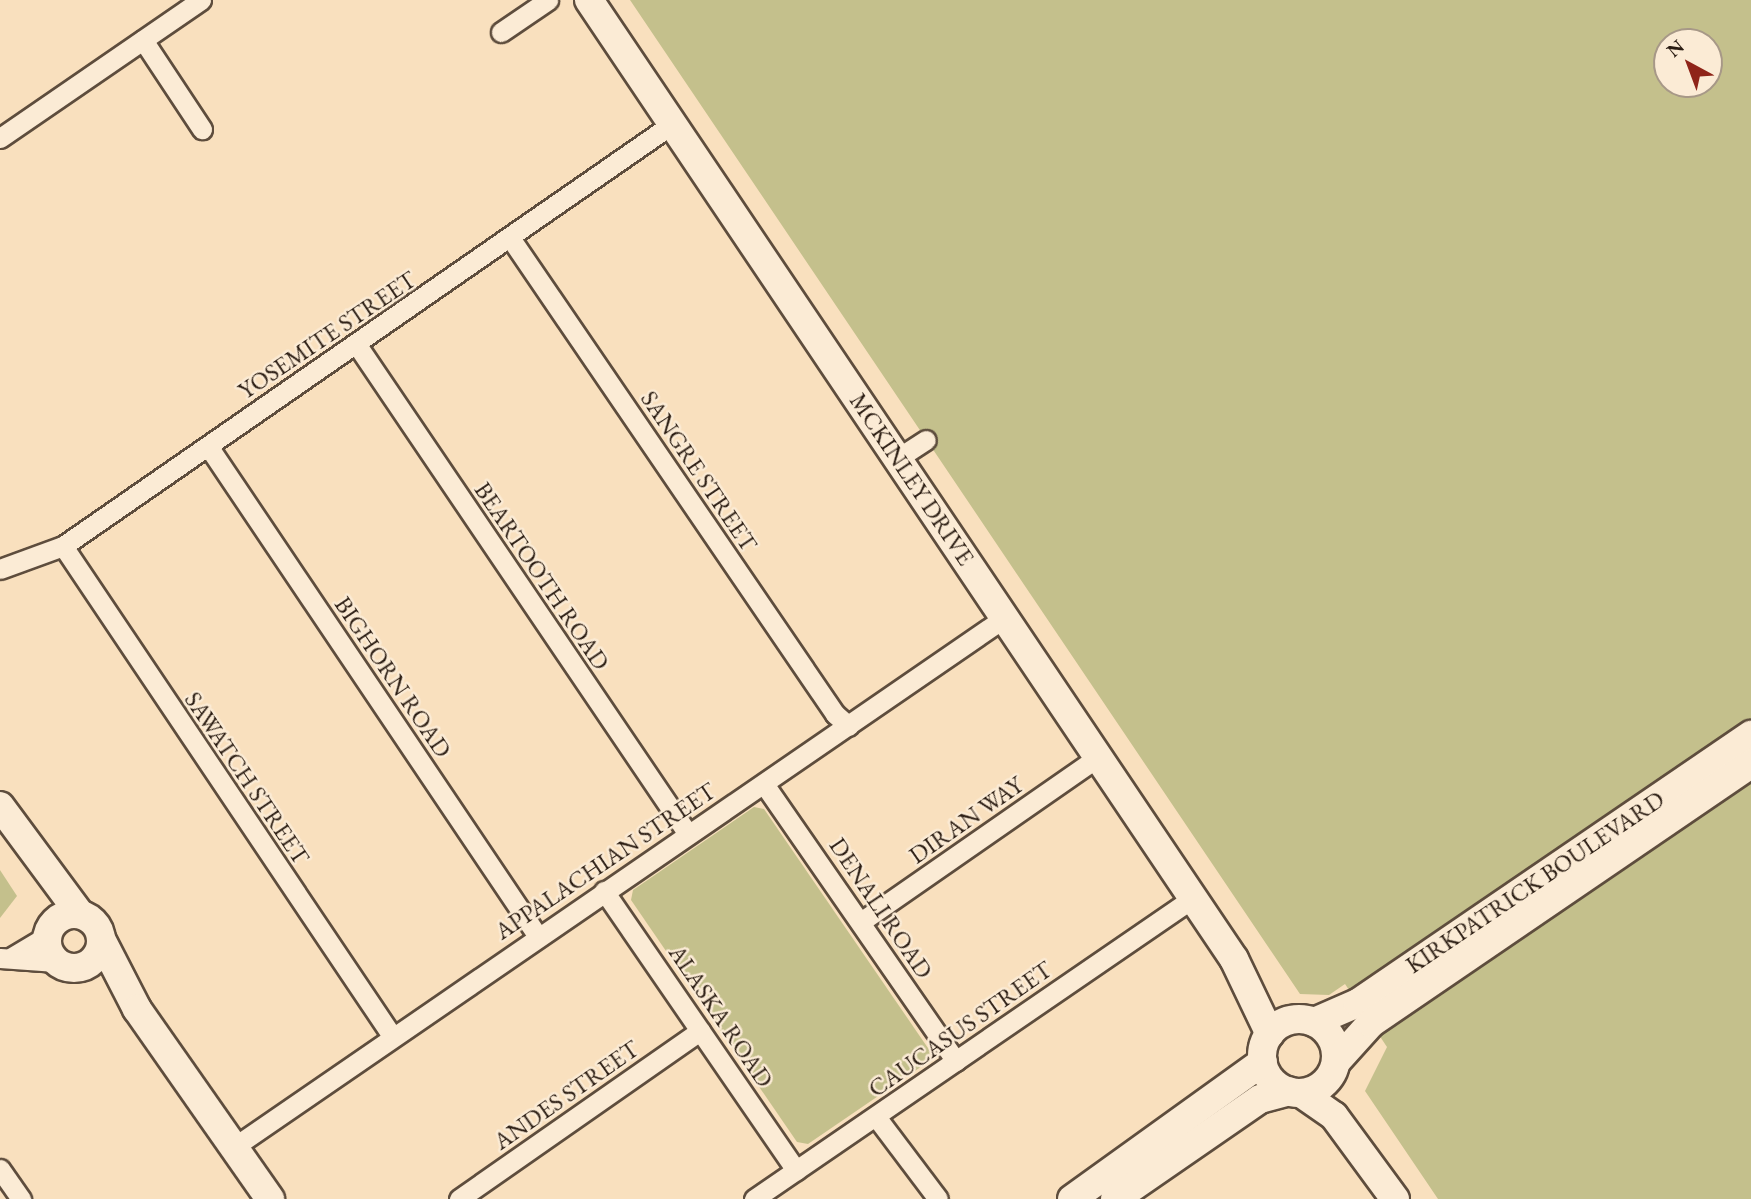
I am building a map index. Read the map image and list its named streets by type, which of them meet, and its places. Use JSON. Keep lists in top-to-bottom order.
{
  "streets": {
    "street": [
      "YOSEMITE STREET",
      "SANGRE STREET",
      "MCKINLEY DRIVE",
      "BEARTOOTH ROAD",
      "BIGHORN ROAD",
      "SAWATCH STREET",
      "DIRAN WAY",
      "APPALACHIAN STREET",
      "KIRKPATRICK BOULEVARD",
      "DENALI ROAD",
      "ALASKA ROAD",
      "CAUCASUS STREET",
      "ANDES STREET"
    ]
  },
  "crossings": [
    ["YOSEMITE STREET", "SANGRE STREET"],
    ["YOSEMITE STREET", "MCKINLEY DRIVE"],
    ["YOSEMITE STREET", "BEARTOOTH ROAD"],
    ["YOSEMITE STREET", "BIGHORN ROAD"],
    ["YOSEMITE STREET", "SAWATCH STREET"],
    ["SANGRE STREET", "APPALACHIAN STREET"],
    ["MCKINLEY DRIVE", "DIRAN WAY"],
    ["MCKINLEY DRIVE", "APPALACHIAN STREET"],
    ["MCKINLEY DRIVE", "KIRKPATRICK BOULEVARD"],
    ["MCKINLEY DRIVE", "CAUCASUS STREET"],
    ["BEARTOOTH ROAD", "APPALACHIAN STREET"],
    ["BIGHORN ROAD", "APPALACHIAN STREET"],
    ["SAWATCH STREET", "APPALACHIAN STREET"],
    ["DIRAN WAY", "DENALI ROAD"],
    ["APPALACHIAN STREET", "DENALI ROAD"],
    ["APPALACHIAN STREET", "ALASKA ROAD"],
    ["DENALI ROAD", "CAUCASUS STREET"],
    ["ALASKA ROAD", "CAUCASUS STREET"],
    ["ALASKA ROAD", "ANDES STREET"]
  ],
  "north": "top left"
}
